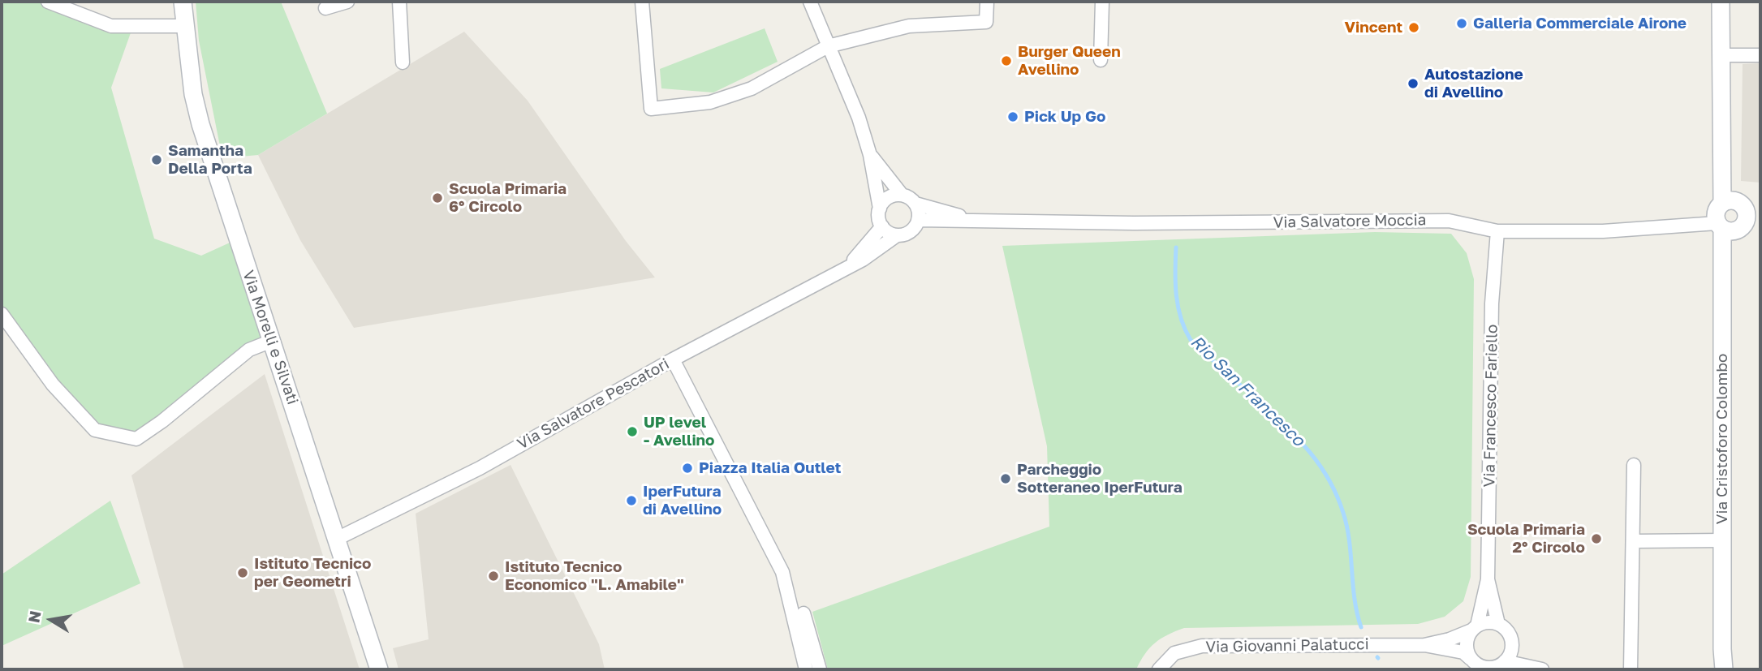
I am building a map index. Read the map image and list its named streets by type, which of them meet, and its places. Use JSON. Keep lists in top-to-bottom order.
{
  "streets": {
    "street": [
      "Via Salvatore Moccia",
      "Via Morelli e Silvati",
      "Via Salvatore Pescatori",
      "Via Francesco Fariello",
      "Via Cristoforo Colombo",
      "Via Giovanni Palatucci"
    ]
  },
  "crossings": [
    ["Via Salvatore Moccia", "Via Salvatore Pescatori"],
    ["Via Salvatore Moccia", "Via Francesco Fariello"],
    ["Via Salvatore Moccia", "Via Cristoforo Colombo"],
    ["Via Morelli e Silvati", "Via Salvatore Pescatori"],
    ["Via Francesco Fariello", "Via Giovanni Palatucci"]
  ],
  "water": ["Rio San Francesco"],
  "places": [
    "Galleria Commerciale Airone",
    "Vincent",
    "Burger Queen Avellino",
    "Autostazione di Avellino",
    "Pick Up Go",
    "Samantha Della Porta",
    "Scuola Primaria 6° Circolo",
    "UP level - Avellino",
    "Piazza Italia Outlet",
    "Parcheggio Sotteraneo IperFutura",
    "IperFutura di Avellino",
    "Scuola Primaria 2° Circolo",
    "Istituto Tecnico per Geometri",
    "Istituto Tecnico Economico \"L. Amabile\""
  ],
  "north": "left"
}
